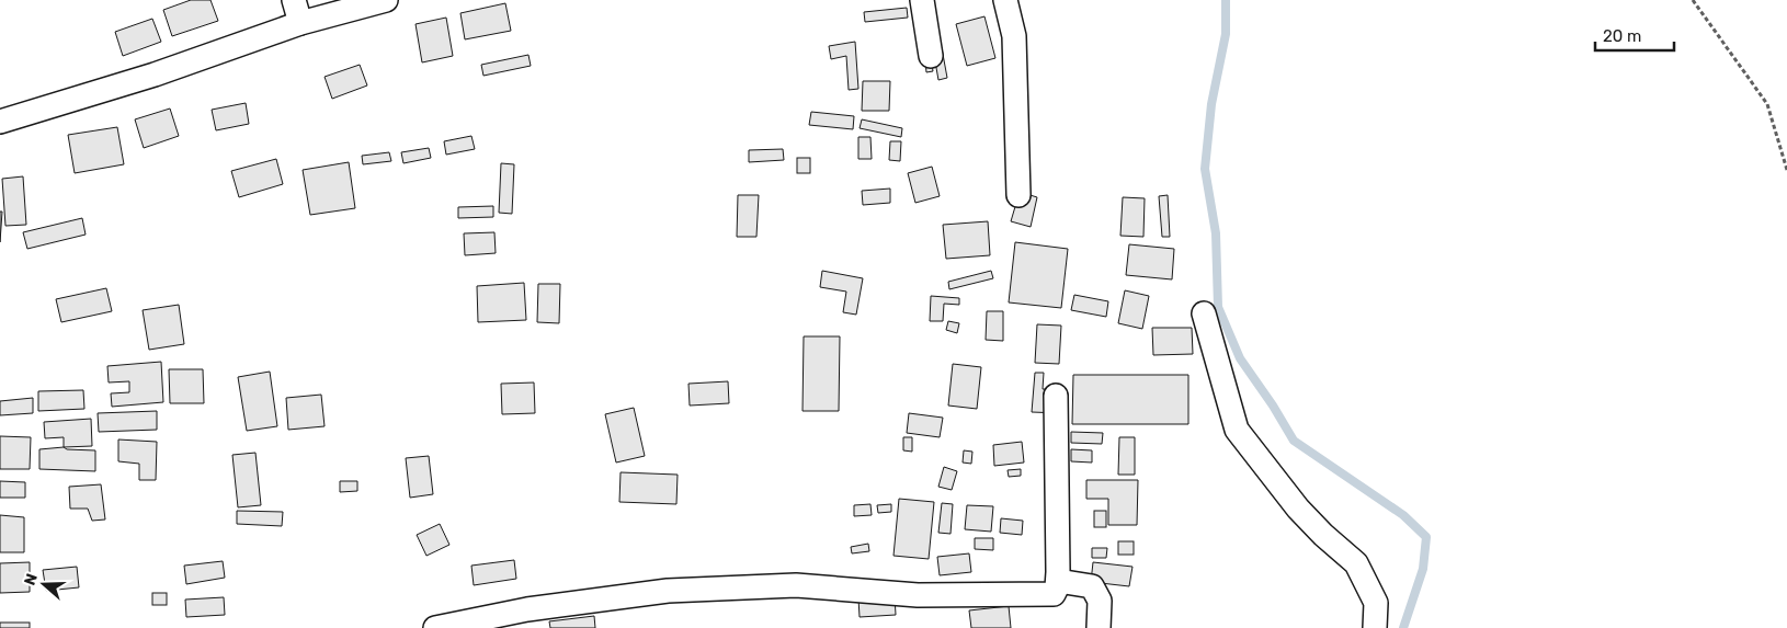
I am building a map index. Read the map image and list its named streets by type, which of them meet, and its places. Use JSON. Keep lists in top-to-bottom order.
{
  "scale_bar": "20 m",
  "north": "left"
}
